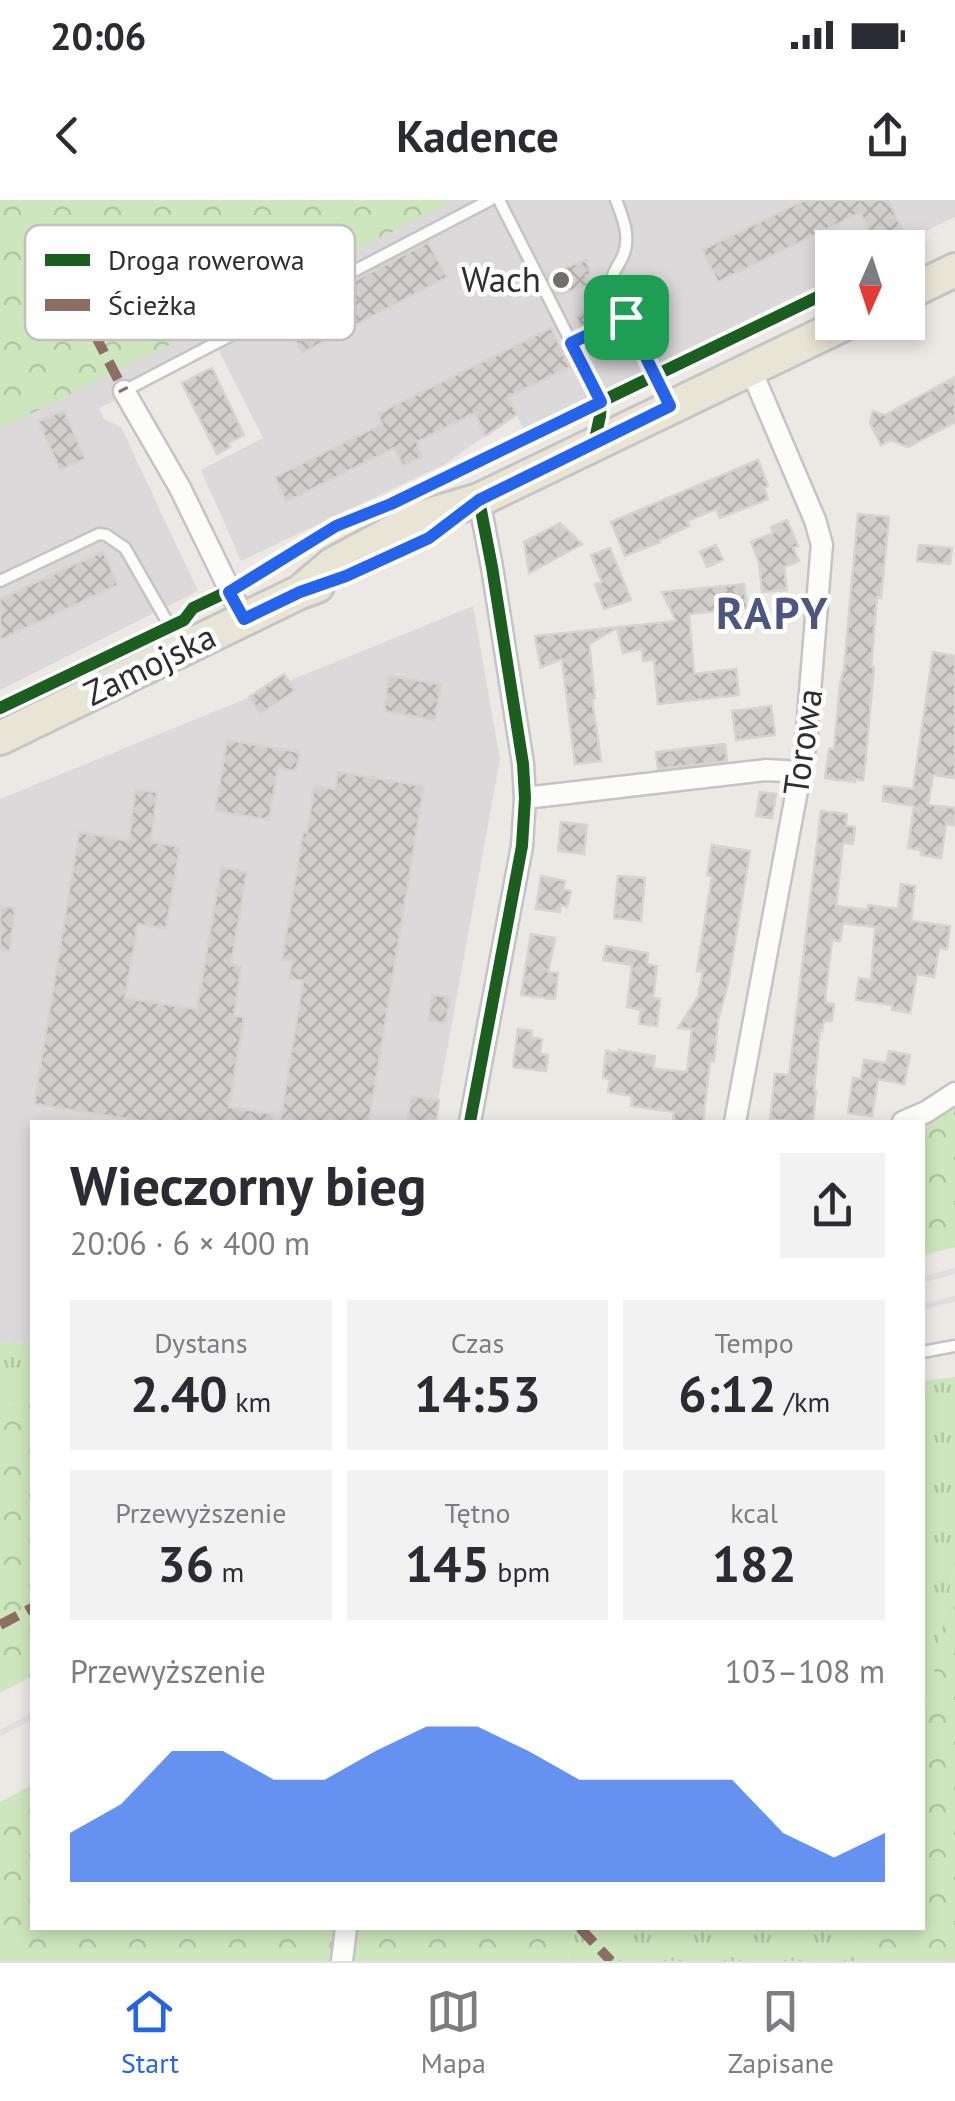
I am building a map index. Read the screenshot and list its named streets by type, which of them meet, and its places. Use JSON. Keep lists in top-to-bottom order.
{
  "streets": {
    "main road": ["Zamojska"],
    "street": ["Torowa"]
  },
  "crossings": [
    ["Zamojska", "Torowa"]
  ],
  "districts": ["RAPY"],
  "places": ["Wach"],
  "legend": ["Droga rowerowa", "Ścieżka"],
  "north": "bottom",
  "page": {
    "status": "20:06",
    "header": "Kadence",
    "heading": ["Wieczorny bieg", "20:06 · 6 × 400 m"],
    "stats": [
      ["Dystans", "2.40 km"],
      ["Czas", "14:53"],
      ["Tempo", "6:12 /km"],
      ["Przewyższenie", "36 m"],
      ["Tętno", "145 bpm"],
      ["kcal", "182"]
    ],
    "chart": ["Przewyższenie", "103–108 m"],
    "tabs": ["Start", "Mapa", "Zapisane"]
  }
}
